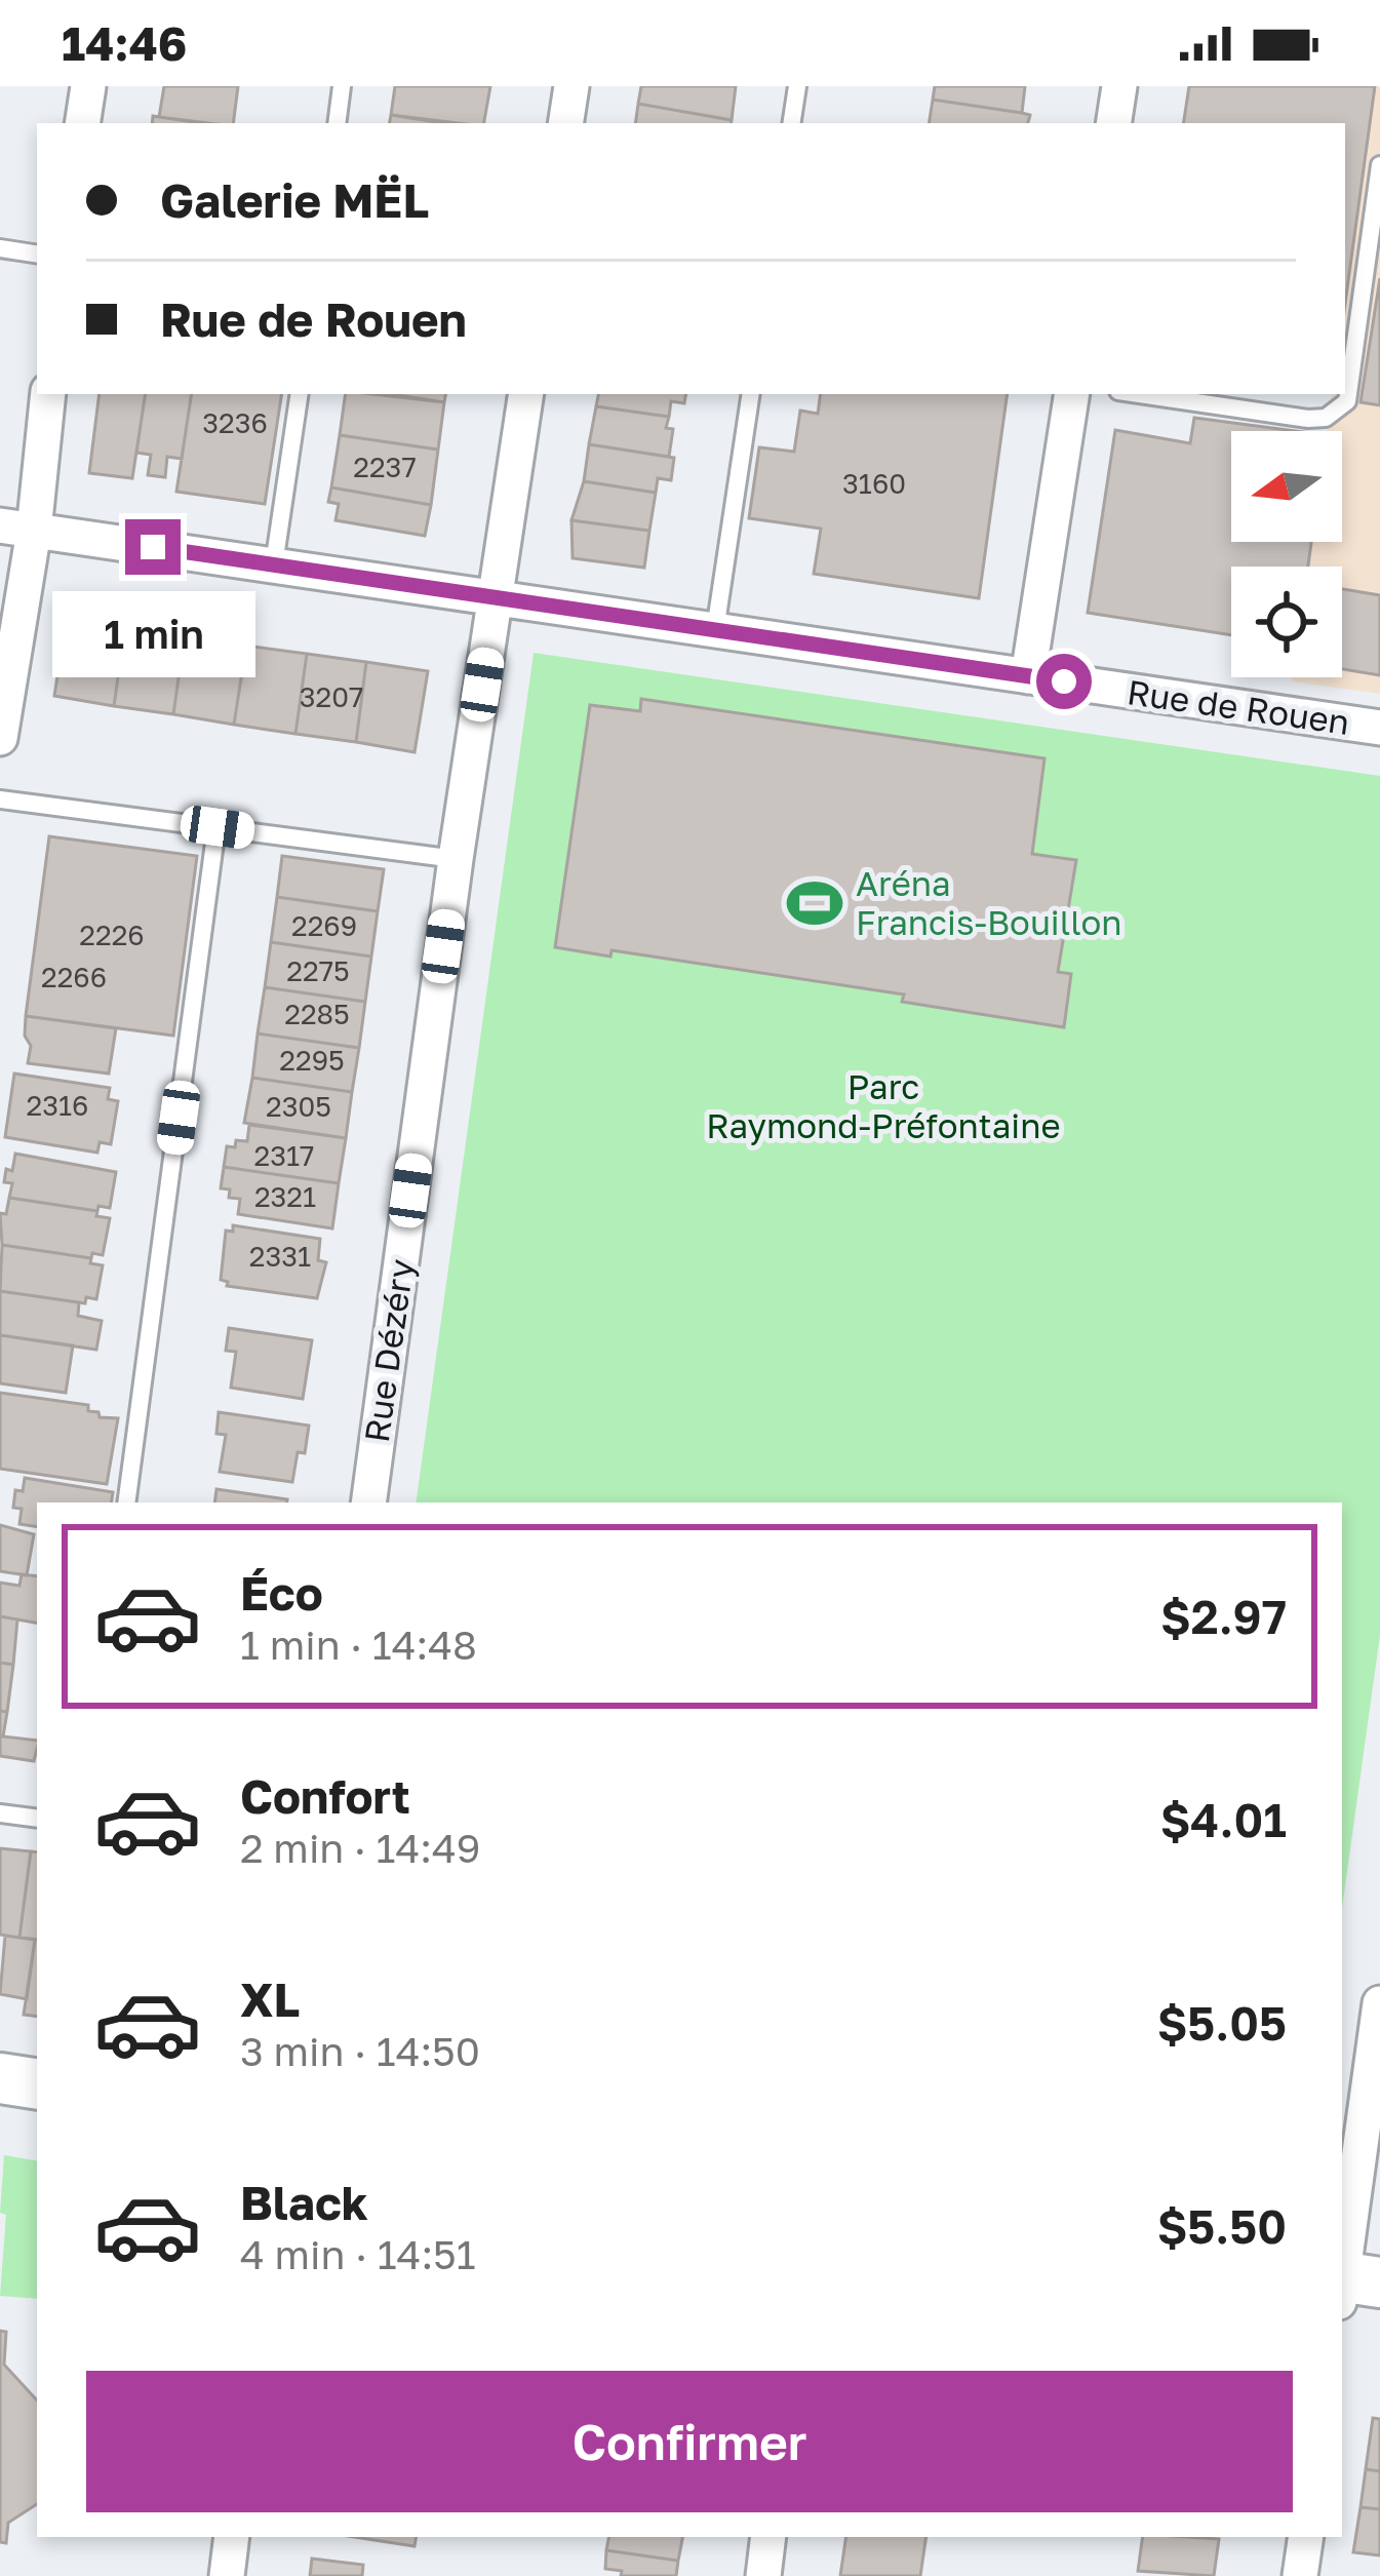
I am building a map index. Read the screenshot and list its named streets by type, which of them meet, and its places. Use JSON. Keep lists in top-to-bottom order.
{
  "streets": {
    "street": ["Rue de Rouen", "Rue Dézéry"]
  },
  "crossings": [
    ["Rue de Rouen", "Rue Dézéry"]
  ],
  "parks": ["Parc Raymond-Préfontaine"],
  "places": {
    "sports": ["Aréna Francis-Bouillon"]
  },
  "house_numbers": [
    "3236",
    "2237",
    "3160",
    "3207",
    "2269",
    "2226",
    "2275",
    "2266",
    "2285",
    "2295",
    "2316",
    "2305",
    "2317",
    "2321",
    "2331"
  ],
  "north": "left",
  "page": {
    "status": "14:46",
    "banner": ["Galerie MËL", "Rue de Rouen"],
    "bubble": "1 min",
    "list": [
      {
        "name": "Éco",
        "note": "1 min · 14:48",
        "value": "$2.97"
      },
      {
        "name": "Confort",
        "note": "2 min · 14:49",
        "value": "$4.01"
      },
      {
        "name": "XL",
        "note": "3 min · 14:50",
        "value": "$5.05"
      },
      {
        "name": "Black",
        "note": "4 min · 14:51",
        "value": "$5.50"
      }
    ],
    "buttons": "Confirmer"
  }
}
